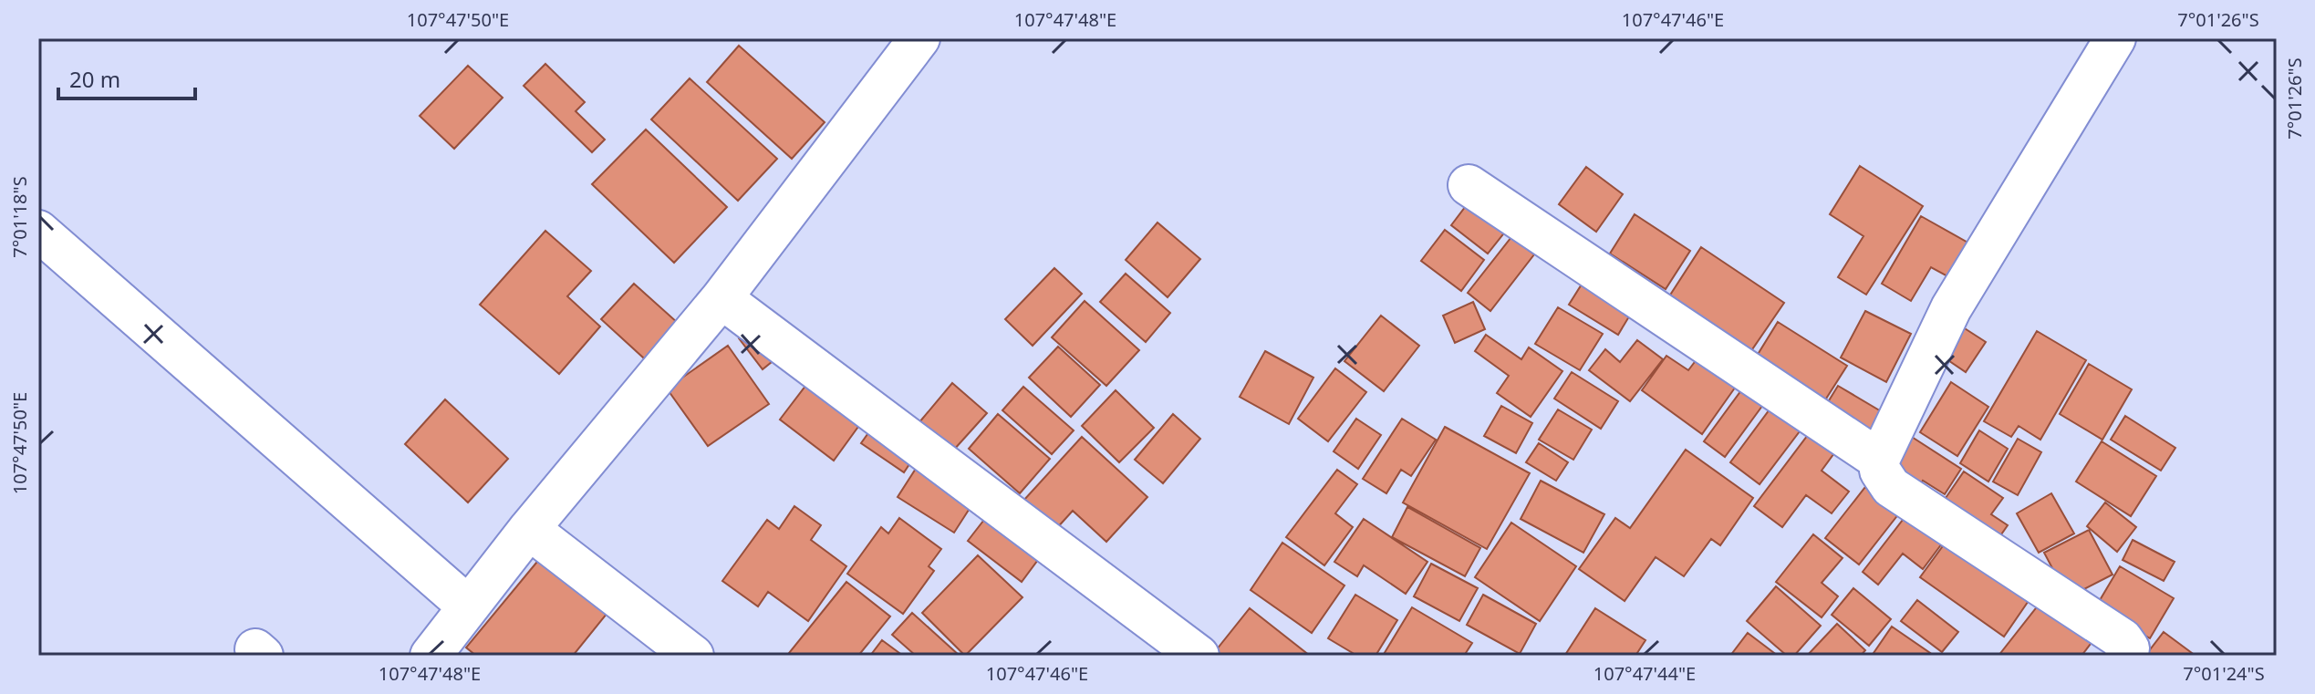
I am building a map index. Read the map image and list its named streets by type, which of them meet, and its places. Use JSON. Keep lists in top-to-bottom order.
{
  "scale_bar": "20 m",
  "coordinates": [
    "107°47'50\"E",
    "107°47'48\"E",
    "107°47'46\"E",
    "7°01'26\"S",
    "7°01'18\"S",
    "107°47'44\"E",
    "7°01'24\"S"
  ]
}
